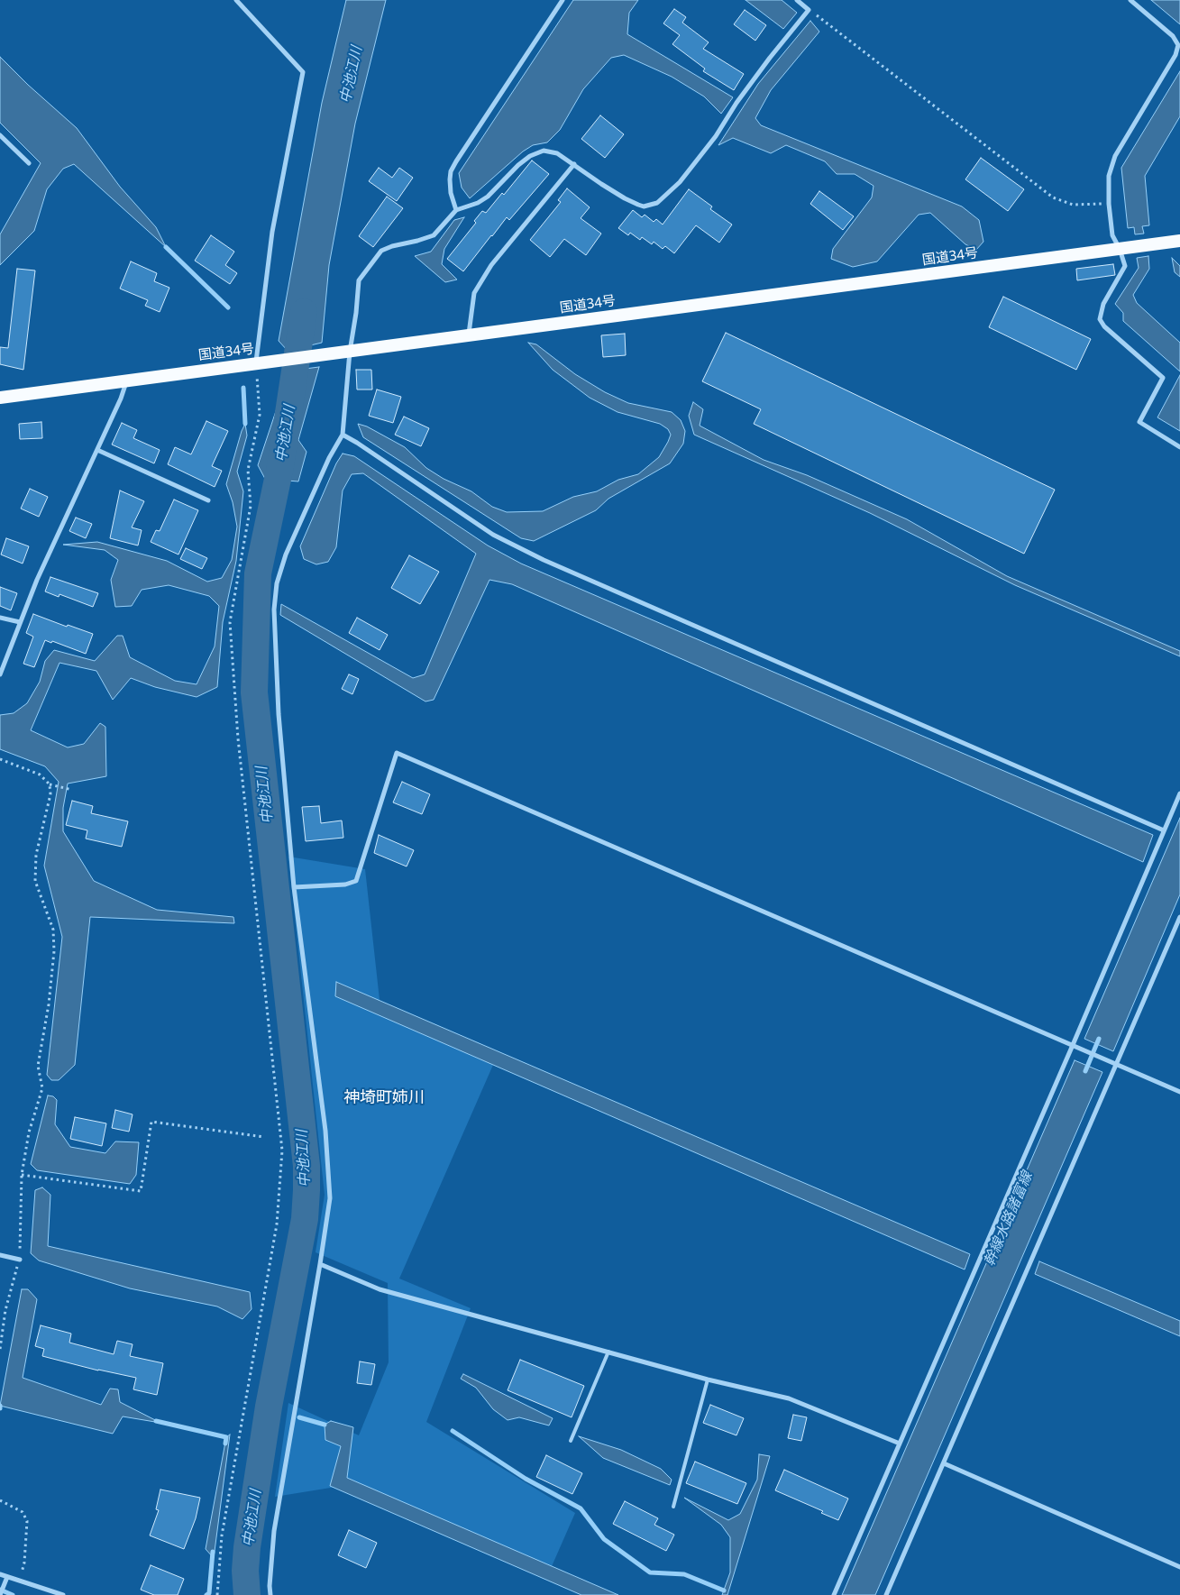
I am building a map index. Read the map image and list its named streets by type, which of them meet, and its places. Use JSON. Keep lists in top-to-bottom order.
{
  "streets": {
    "highway": ["国道34号"]
  },
  "districts": ["神埼町姉川"],
  "water": ["中池江川", "幹線水路諸富線"]
}
